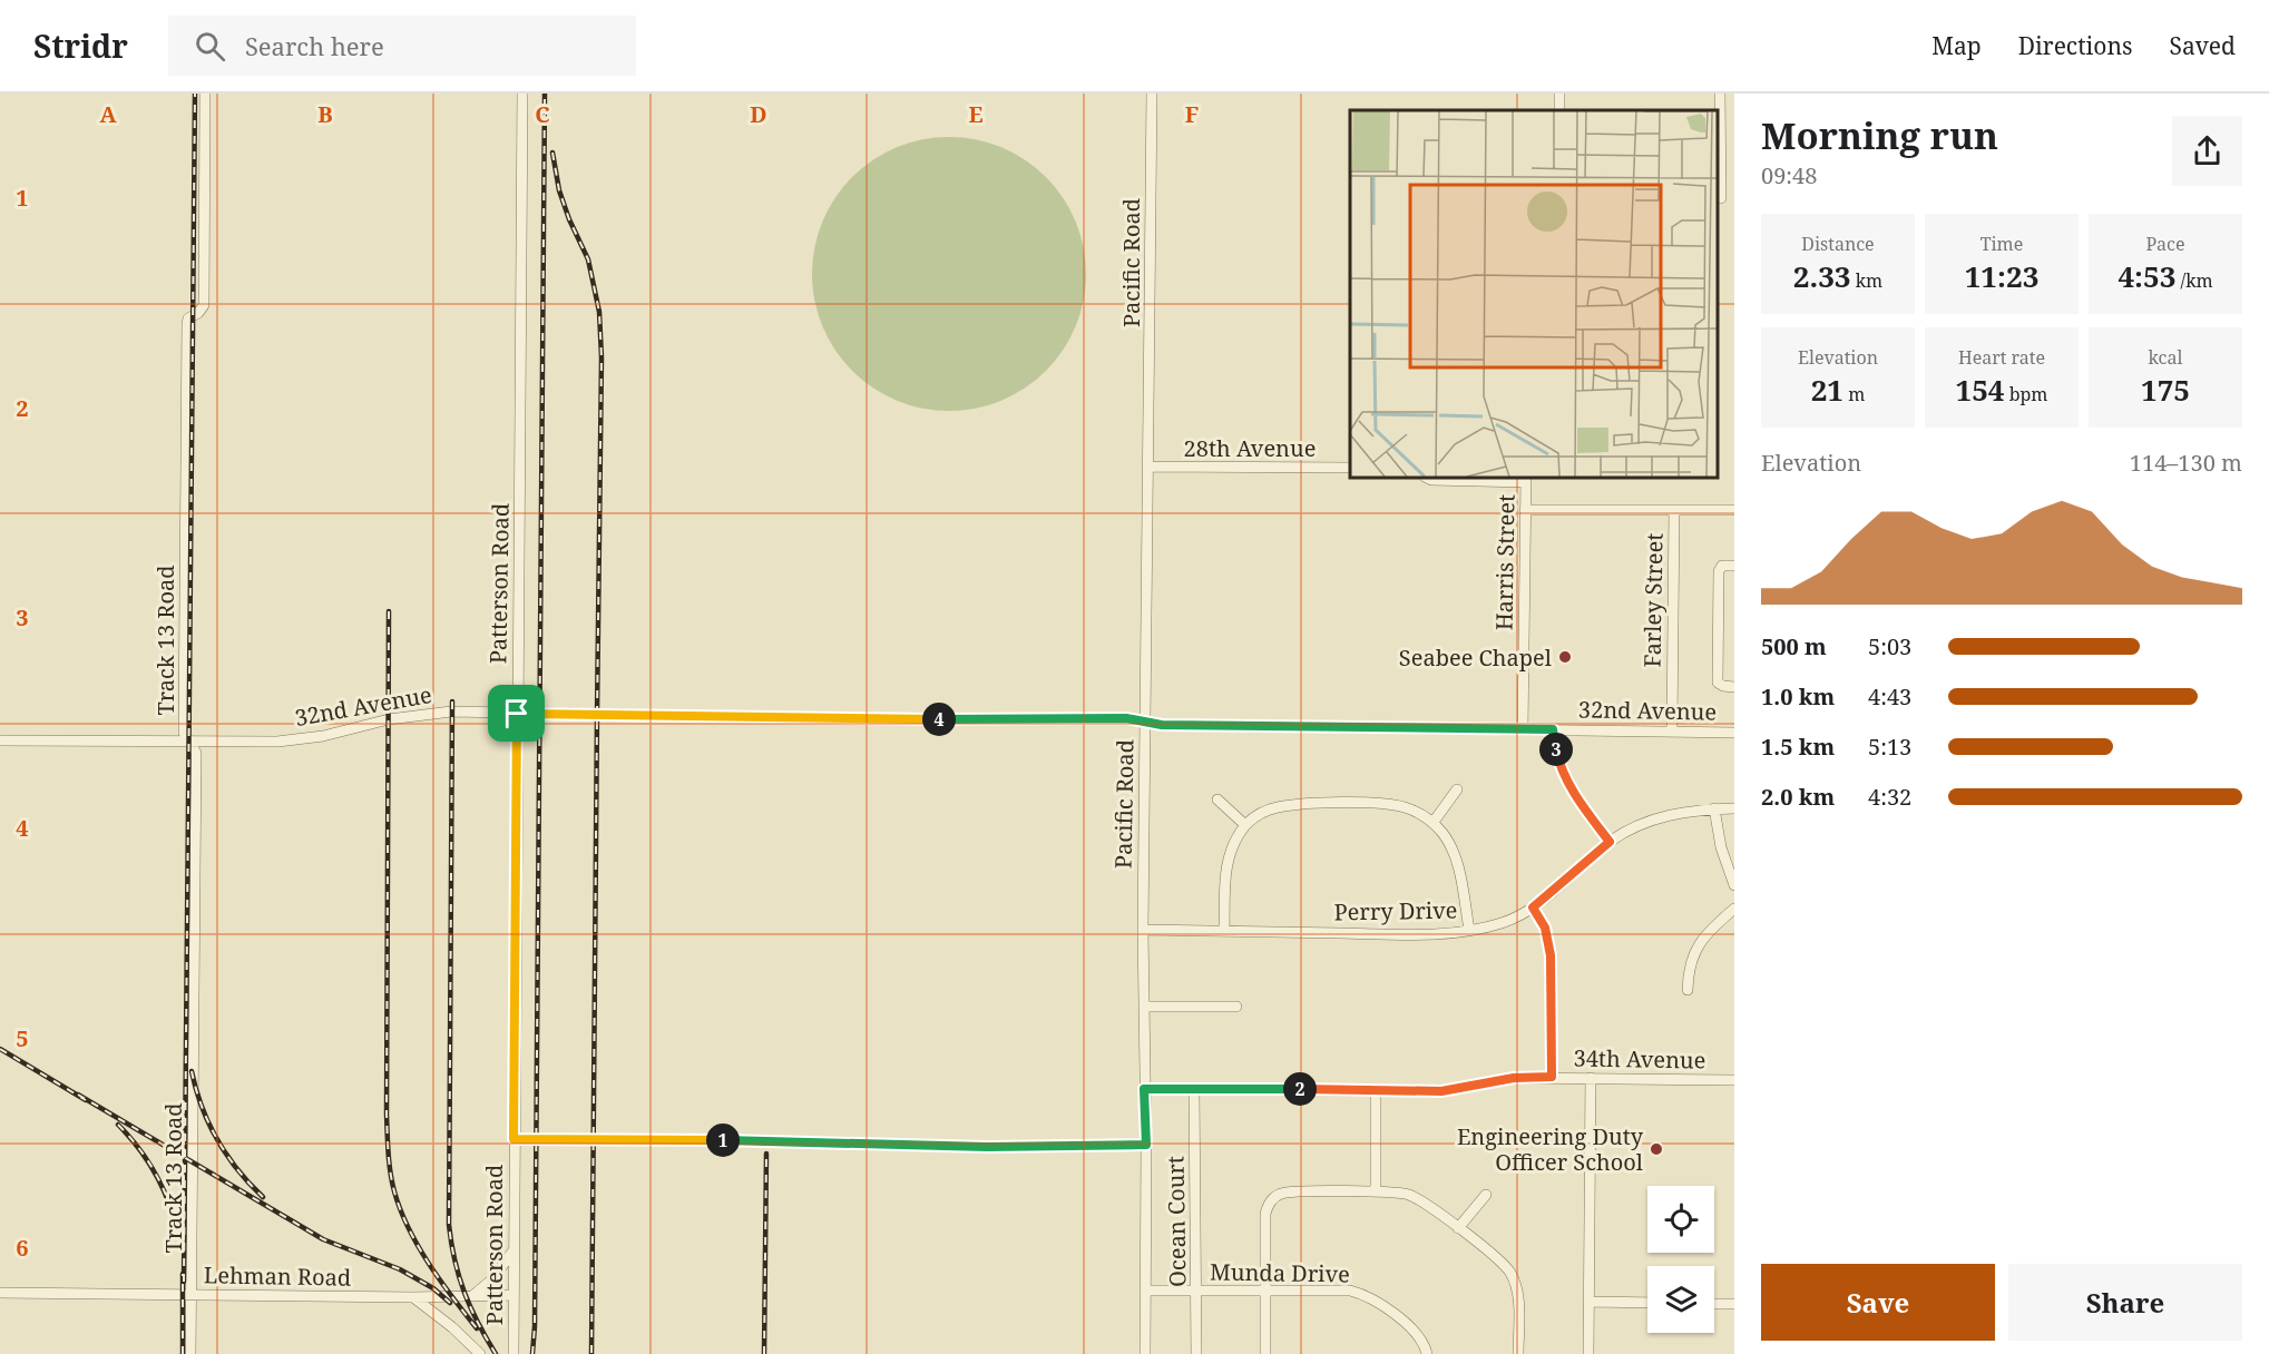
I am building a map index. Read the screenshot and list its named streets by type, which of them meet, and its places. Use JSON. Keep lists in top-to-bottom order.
{
  "streets": {
    "street": [
      "Pacific Road",
      "28th Avenue",
      "Harris Street",
      "Patterson Road",
      "Farley Street",
      "Track 13 Road",
      "32nd Avenue",
      "Perry Drive",
      "34th Avenue",
      "Ocean Court",
      "Munda Drive",
      "Lehman Road"
    ]
  },
  "crossings": [
    ["Pacific Road", "28th Avenue"],
    ["Pacific Road", "32nd Avenue"],
    ["Pacific Road", "Perry Drive"],
    ["Pacific Road", "34th Avenue"],
    ["Pacific Road", "Munda Drive"],
    ["Harris Street", "32nd Avenue"],
    ["Patterson Road", "32nd Avenue"],
    ["Patterson Road", "Lehman Road"],
    ["Farley Street", "32nd Avenue"],
    ["Track 13 Road", "32nd Avenue"],
    ["Track 13 Road", "Lehman Road"],
    ["34th Avenue", "Ocean Court"],
    ["Ocean Court", "Munda Drive"]
  ],
  "places": ["Seabee Chapel", "Engineering Duty Officer School"],
  "page": {
    "header": "Stridr",
    "search": "Search here",
    "nav": ["Map", "Directions", "Saved"],
    "heading": ["Morning run", "09:48"],
    "stats": [
      ["Distance", "2.33 km"],
      ["Time", "11:23"],
      ["Pace", "4:53 /km"],
      ["Elevation", "21 m"],
      ["Heart rate", "154 bpm"],
      ["kcal", "175"]
    ],
    "chart": ["Elevation", "114–130 m"],
    "list": [
      {
        "name": "500 m",
        "note": "5:03"
      },
      {
        "name": "1.0 km",
        "note": "4:43"
      },
      {
        "name": "1.5 km",
        "note": "5:13"
      },
      {
        "name": "2.0 km",
        "note": "4:32"
      }
    ],
    "pins": [
      "4",
      "3",
      "2",
      "1"
    ],
    "buttons": ["Save", "Share"]
  },
  "grid": {
    "columns": [
      "A",
      "B",
      "C",
      "D",
      "E",
      "F"
    ],
    "rows": [
      "1",
      "2",
      "3",
      "4",
      "5",
      "6"
    ]
  }
}
